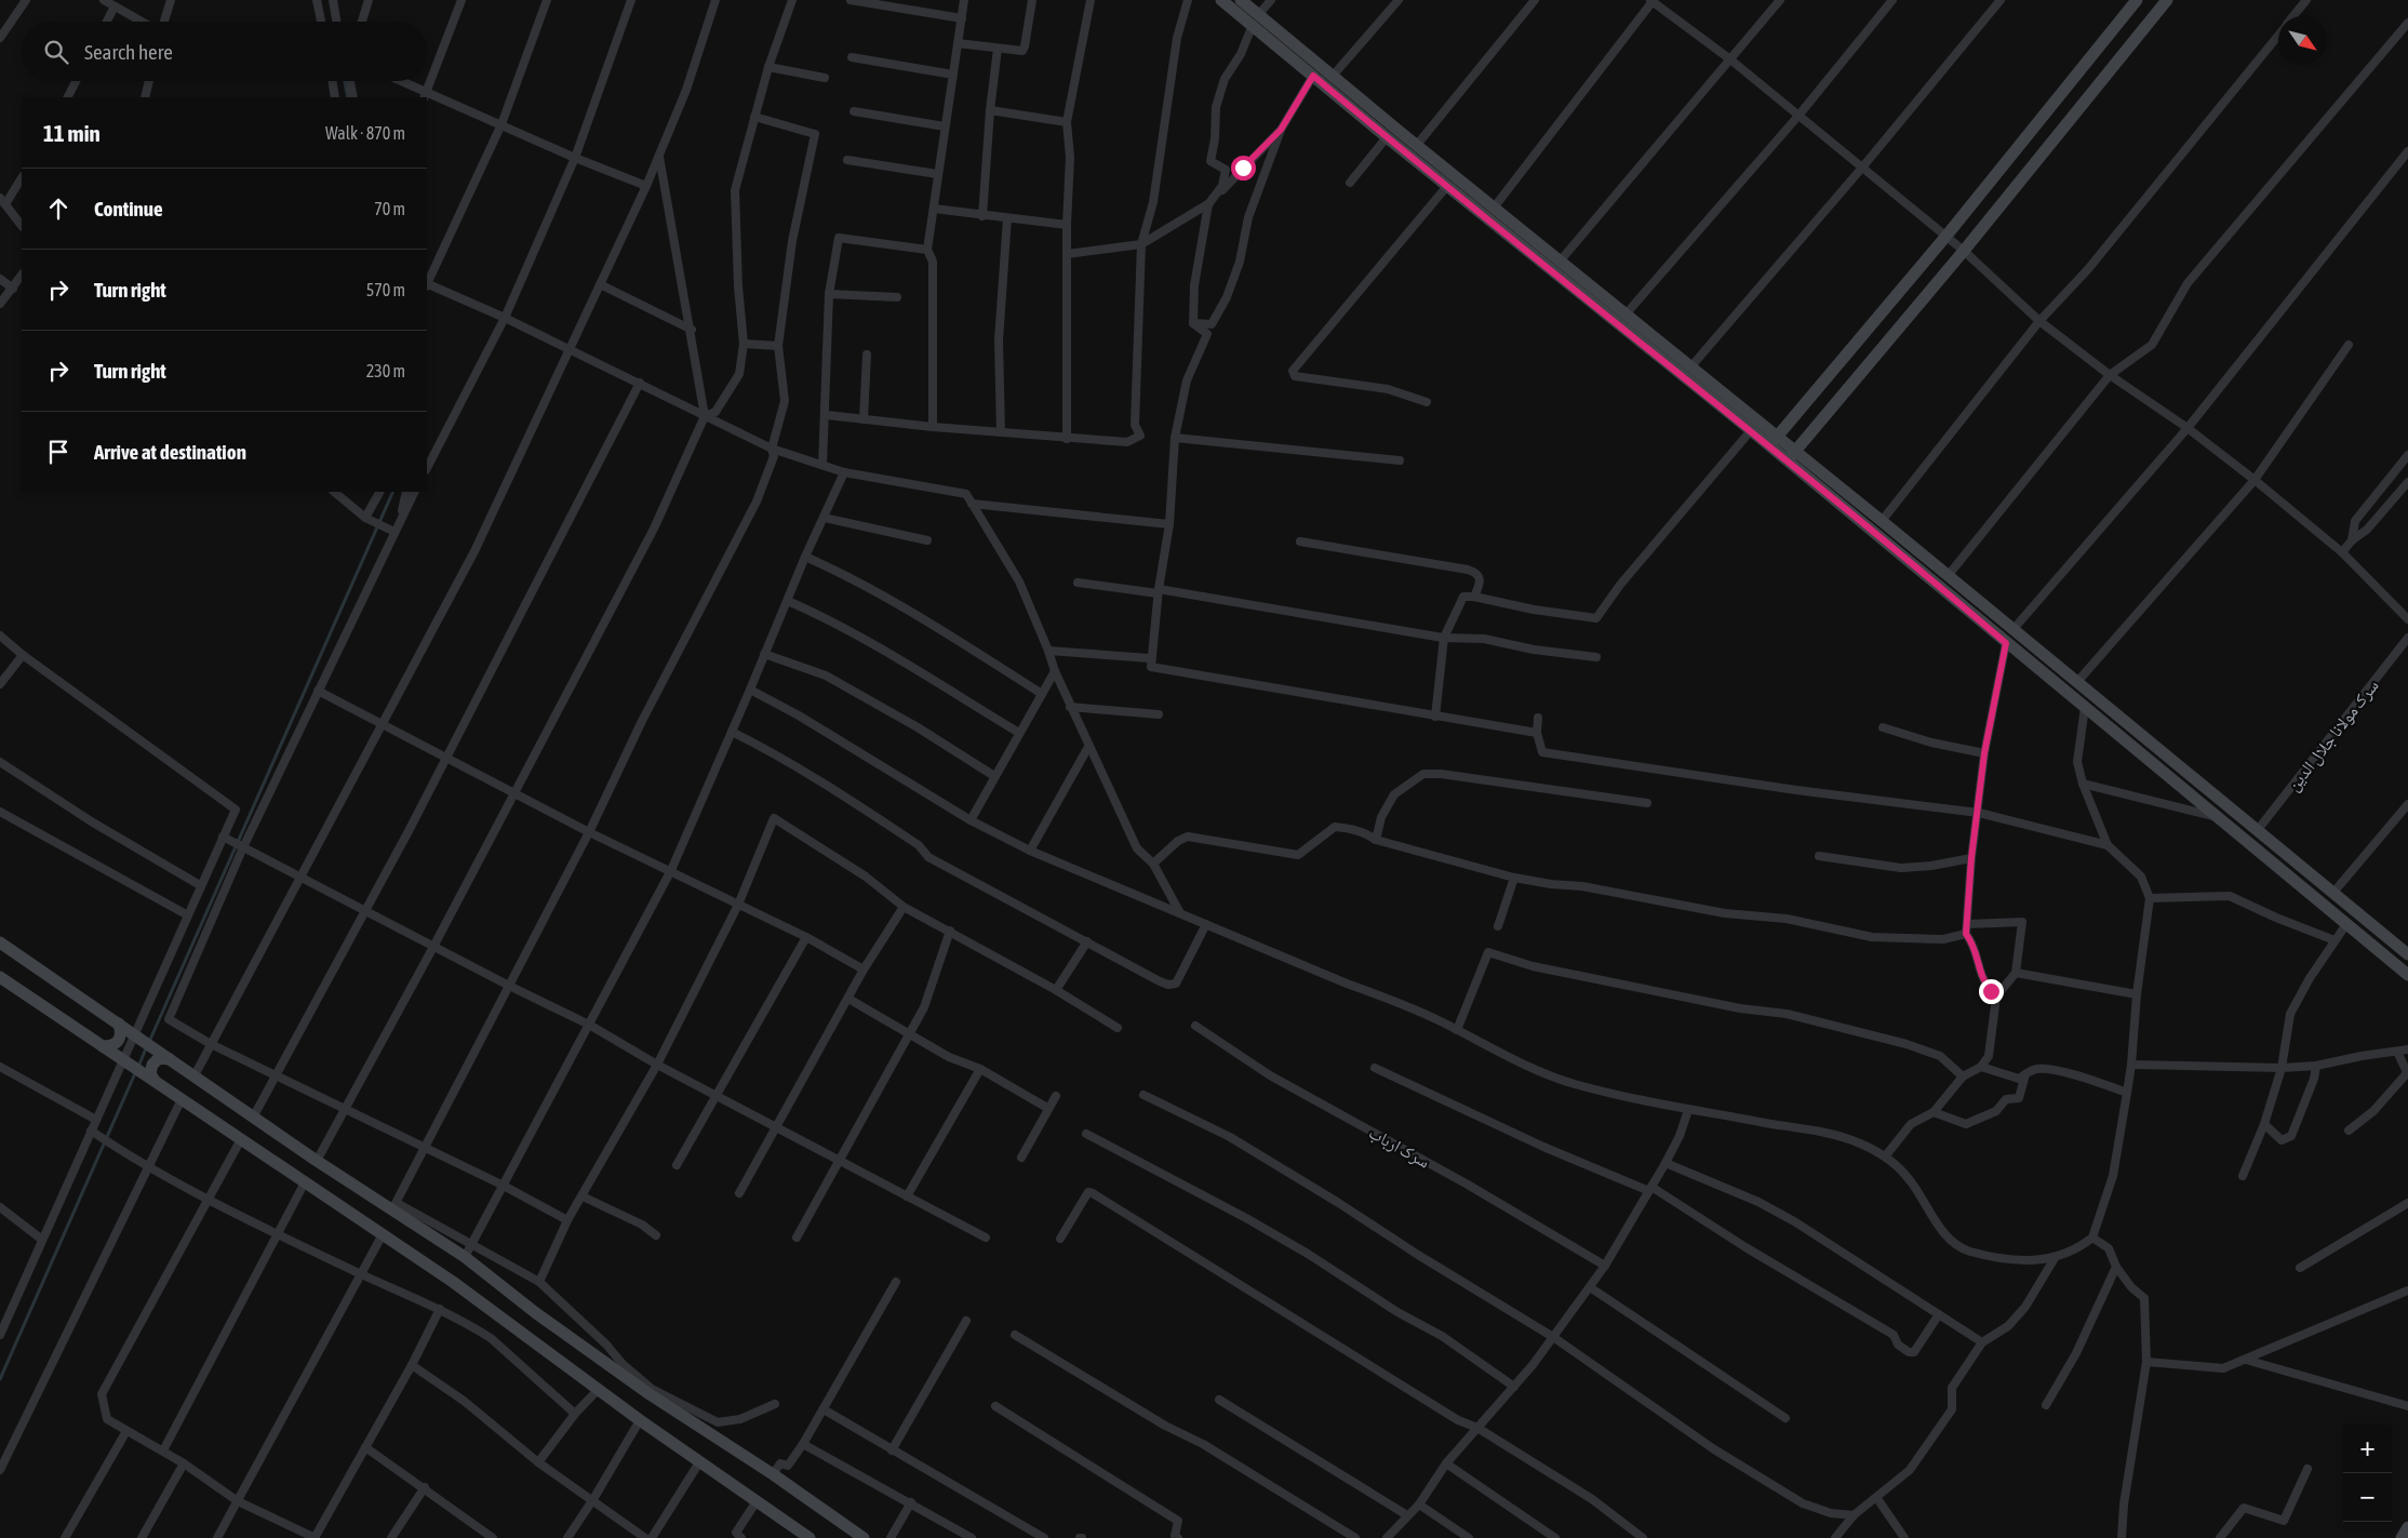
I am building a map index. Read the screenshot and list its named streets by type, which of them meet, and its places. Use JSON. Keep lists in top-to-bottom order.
{
  "streets": {
    "street": ["سرک مولانا جلال الدین", "سرک ارباب"]
  },
  "north": "bottom right",
  "page": {
    "search": "Search here",
    "heading": ["11 min", "Walk · 870 m"],
    "list": [
      ["Continue", "70 m"],
      ["Turn right", "570 m"],
      ["Turn right", "230 m"],
      "Arrive at destination"
    ],
    "map_buttons": ["+", "−"]
  }
}
